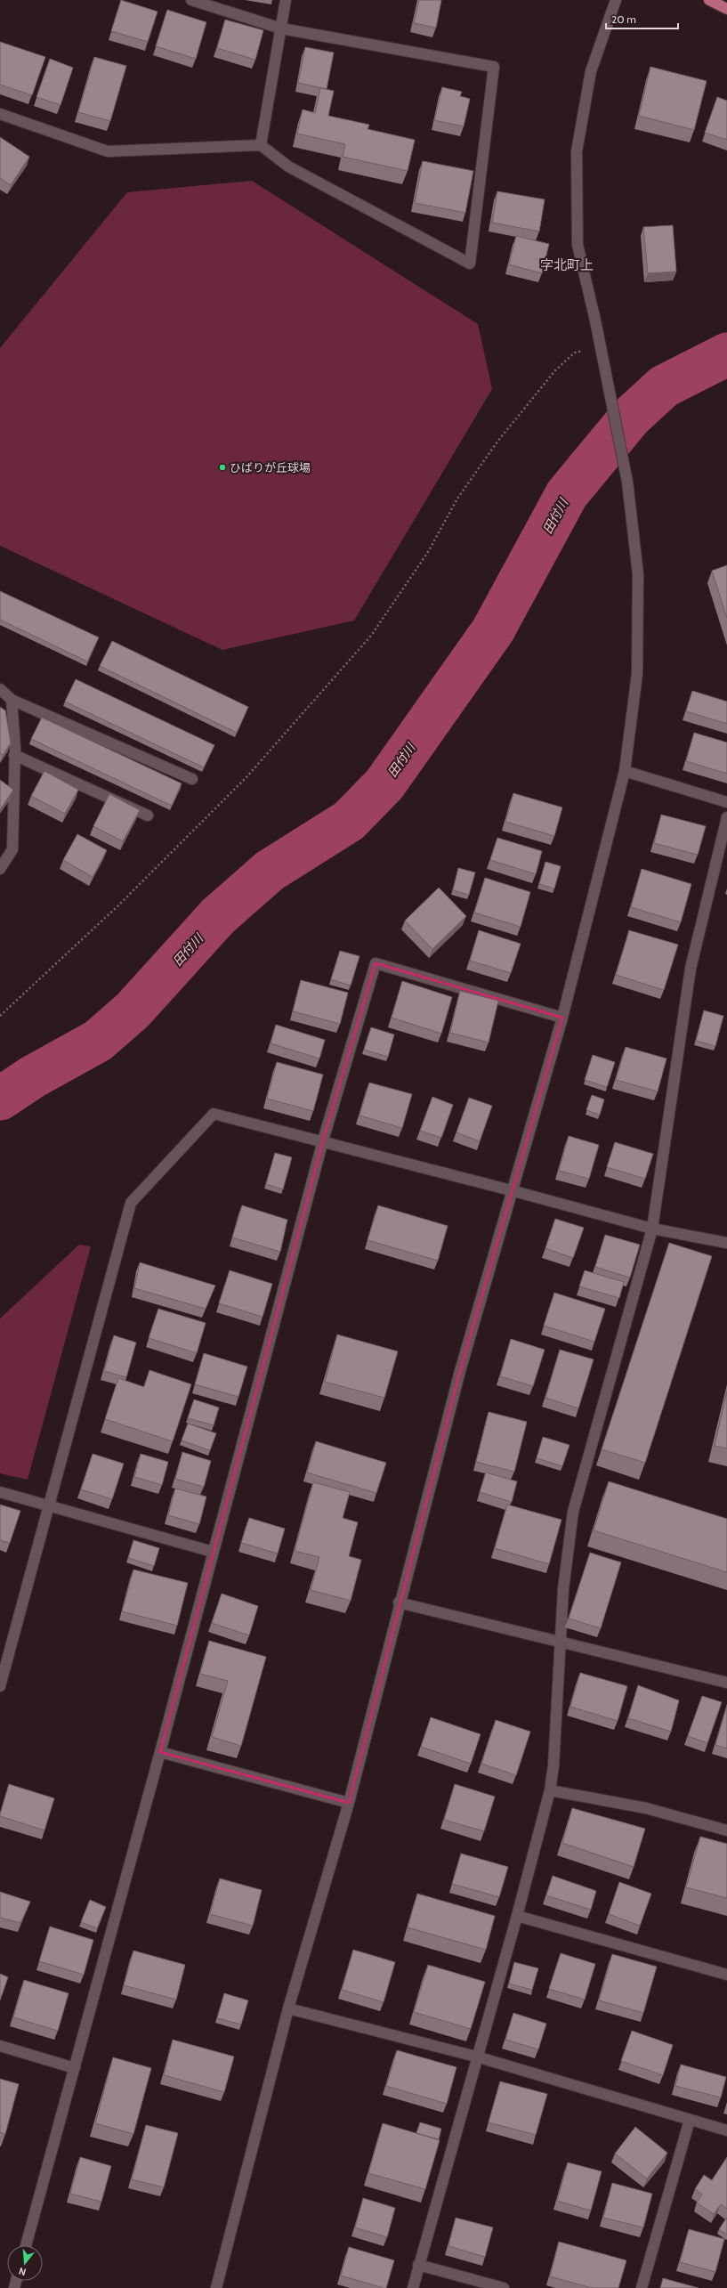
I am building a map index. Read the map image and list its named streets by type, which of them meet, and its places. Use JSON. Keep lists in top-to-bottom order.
{
  "districts": ["字北町上"],
  "water": ["田付川"],
  "places": ["ひばりが丘球場"],
  "scale_bar": "20 m",
  "north": "bottom"
}
